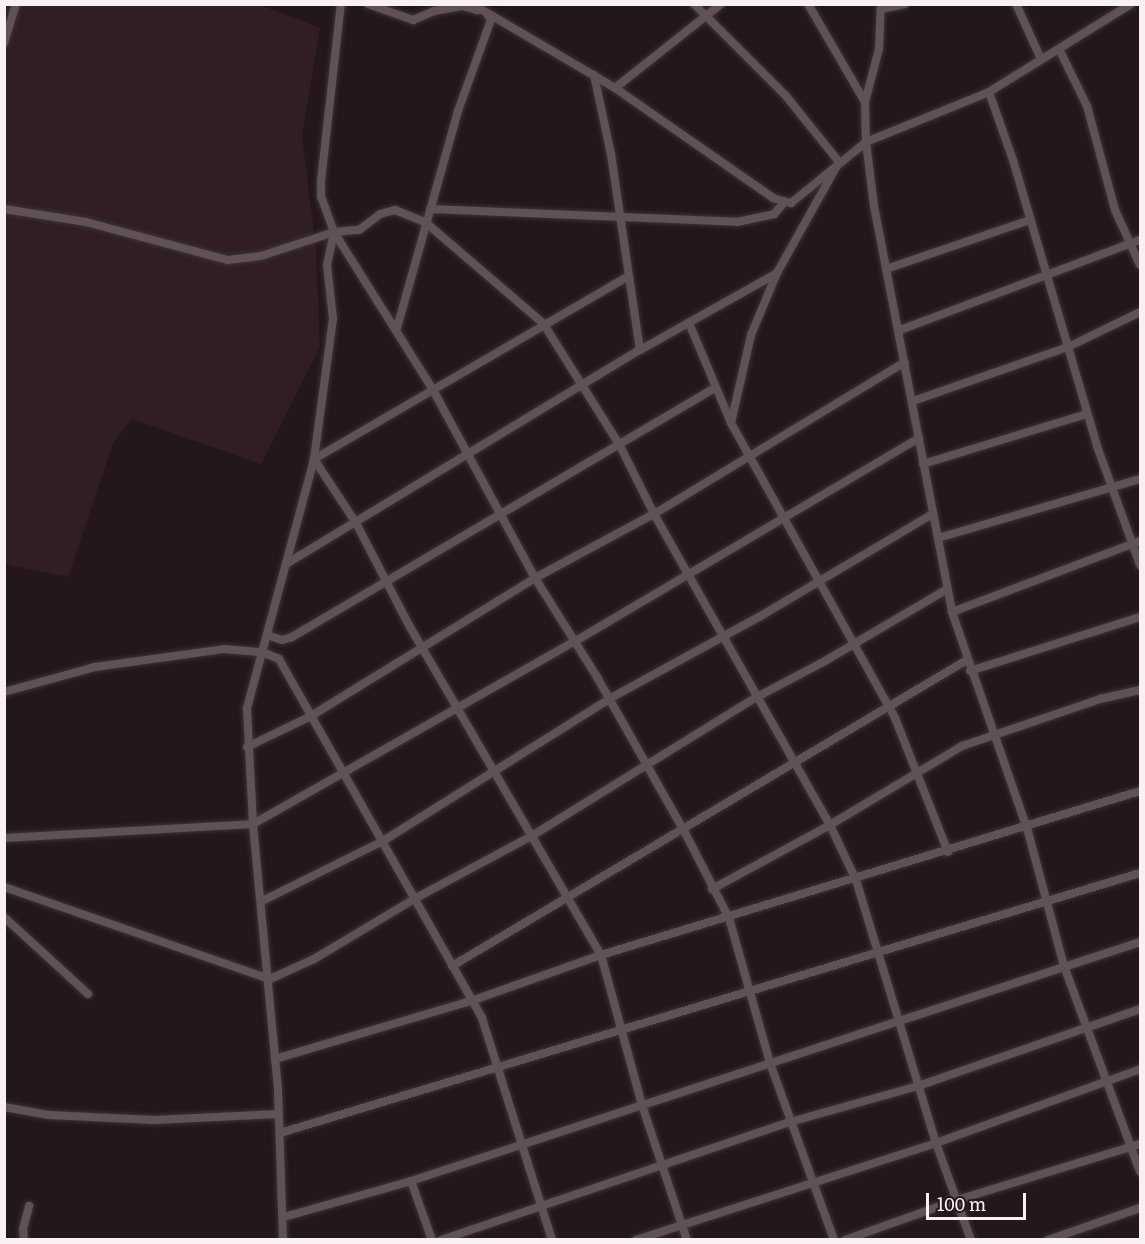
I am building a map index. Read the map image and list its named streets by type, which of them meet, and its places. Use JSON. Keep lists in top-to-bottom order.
{
  "scale_bar": "100 m"
}
